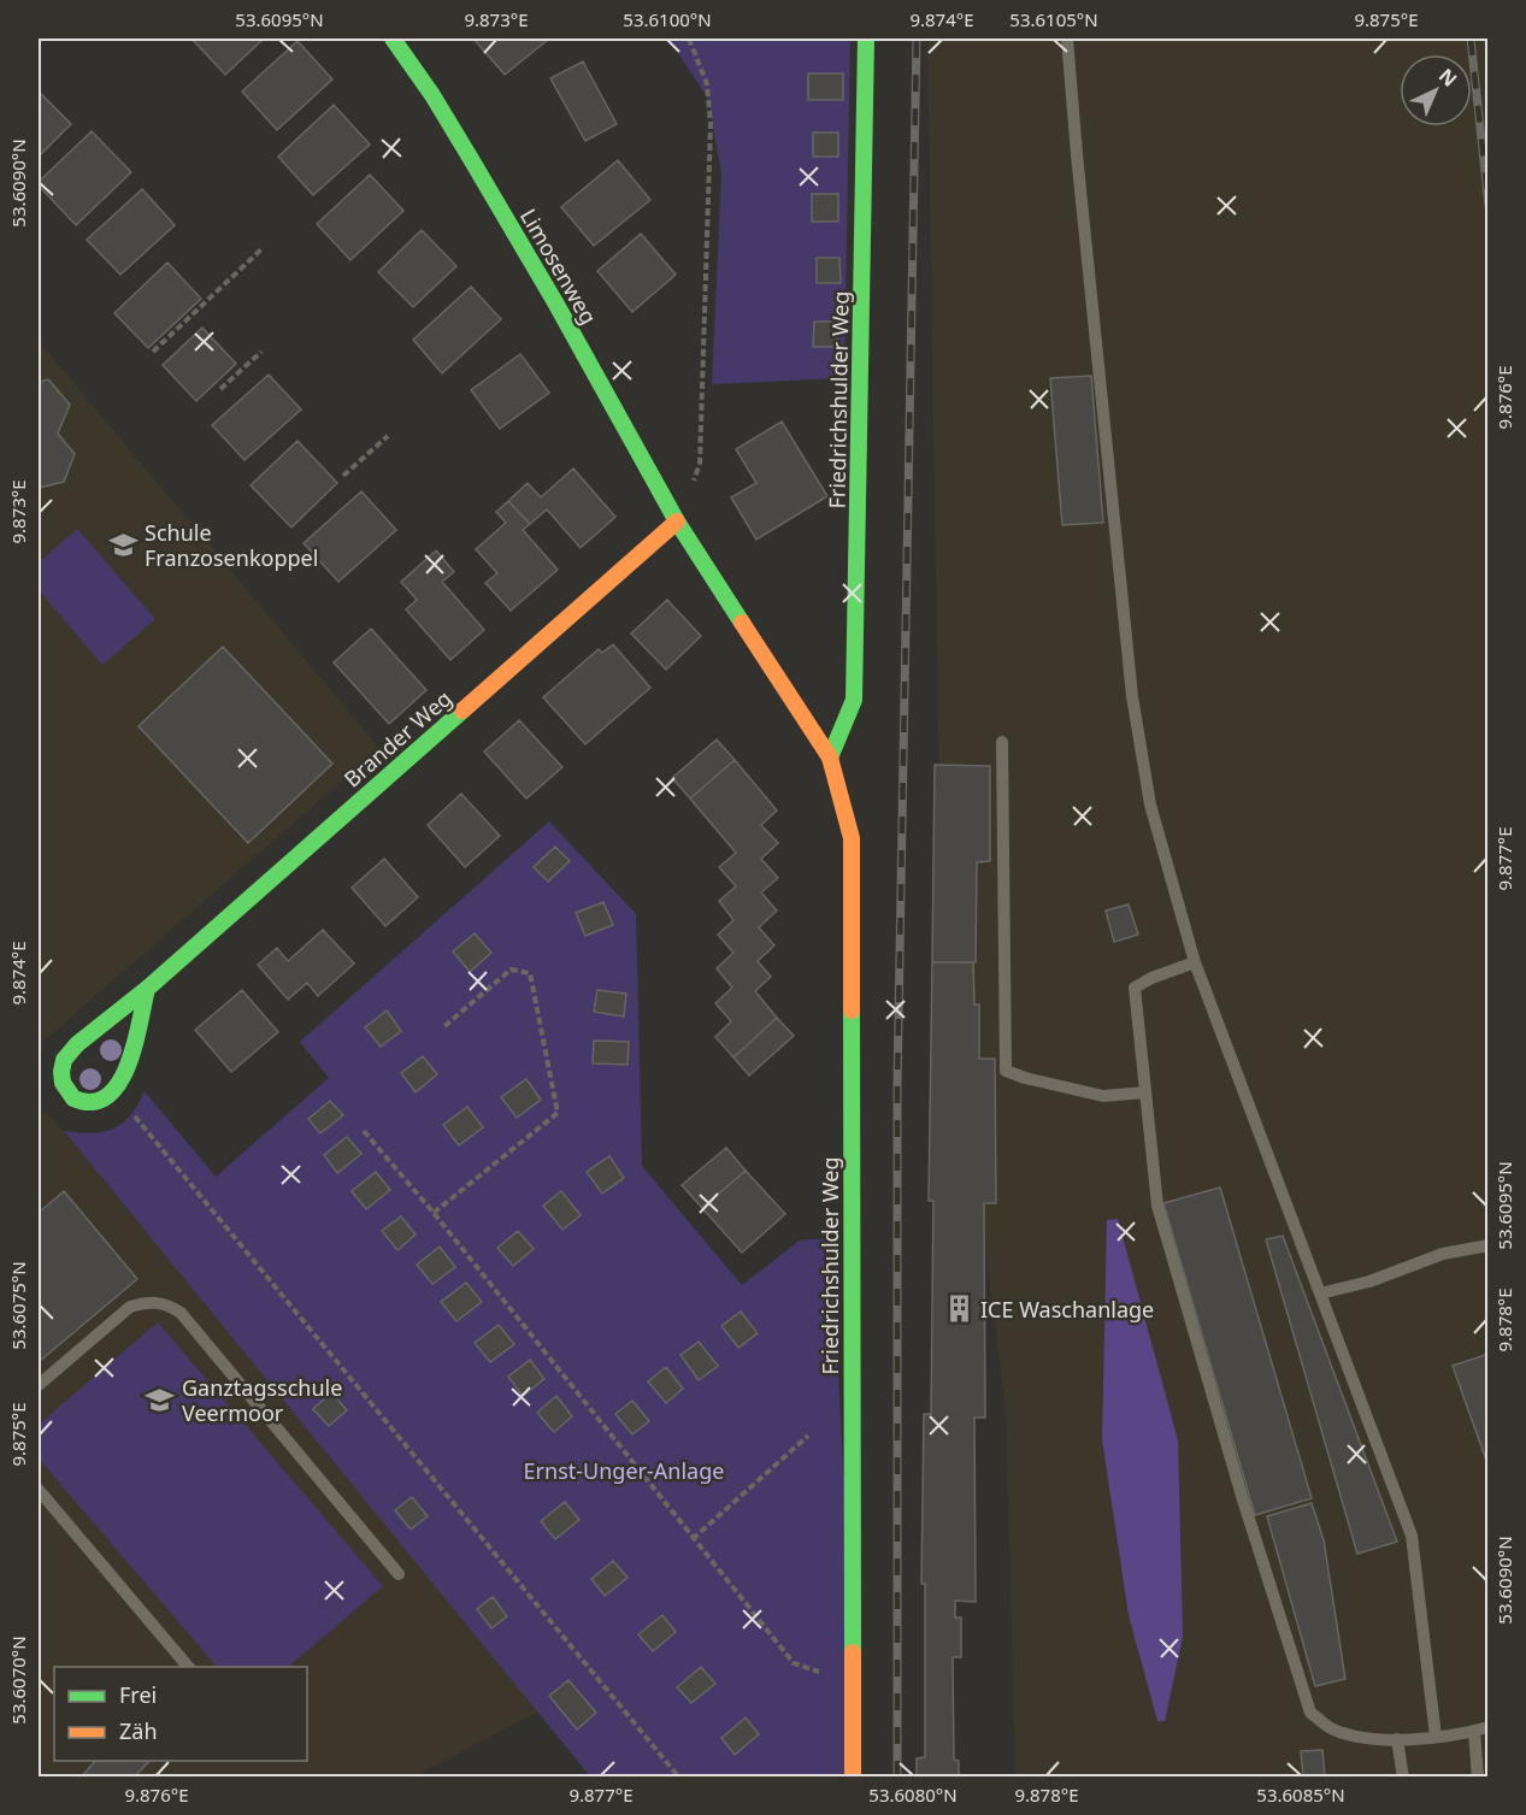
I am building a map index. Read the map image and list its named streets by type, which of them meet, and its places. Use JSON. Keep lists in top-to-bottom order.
{
  "streets": {
    "street": ["Limosenweg", "Friedrichshulder Weg", "Brander Weg"]
  },
  "crossings": [
    ["Limosenweg", "Friedrichshulder Weg"],
    ["Limosenweg", "Brander Weg"],
    ["Friedrichshulder Weg", "Brander Weg"]
  ],
  "parks": ["Ernst-Unger-Anlage"],
  "places": {
    "school or university": ["Schule Franzosenkoppel", "Ganztagsschule Veermoor"],
    "building": ["ICE Waschanlage"]
  },
  "legend": ["Frei", "Zäh"],
  "north": "top right",
  "coordinates": [
    "53.6095°N",
    "9.873°E",
    "53.6100°N",
    "9.874°E",
    "53.6105°N",
    "9.875°E",
    "53.6090°N",
    "9.876°E",
    "9.877°E",
    "53.6075°N",
    "9.878°E",
    "53.6070°N",
    "53.6080°N",
    "53.6085°N"
  ]
}
